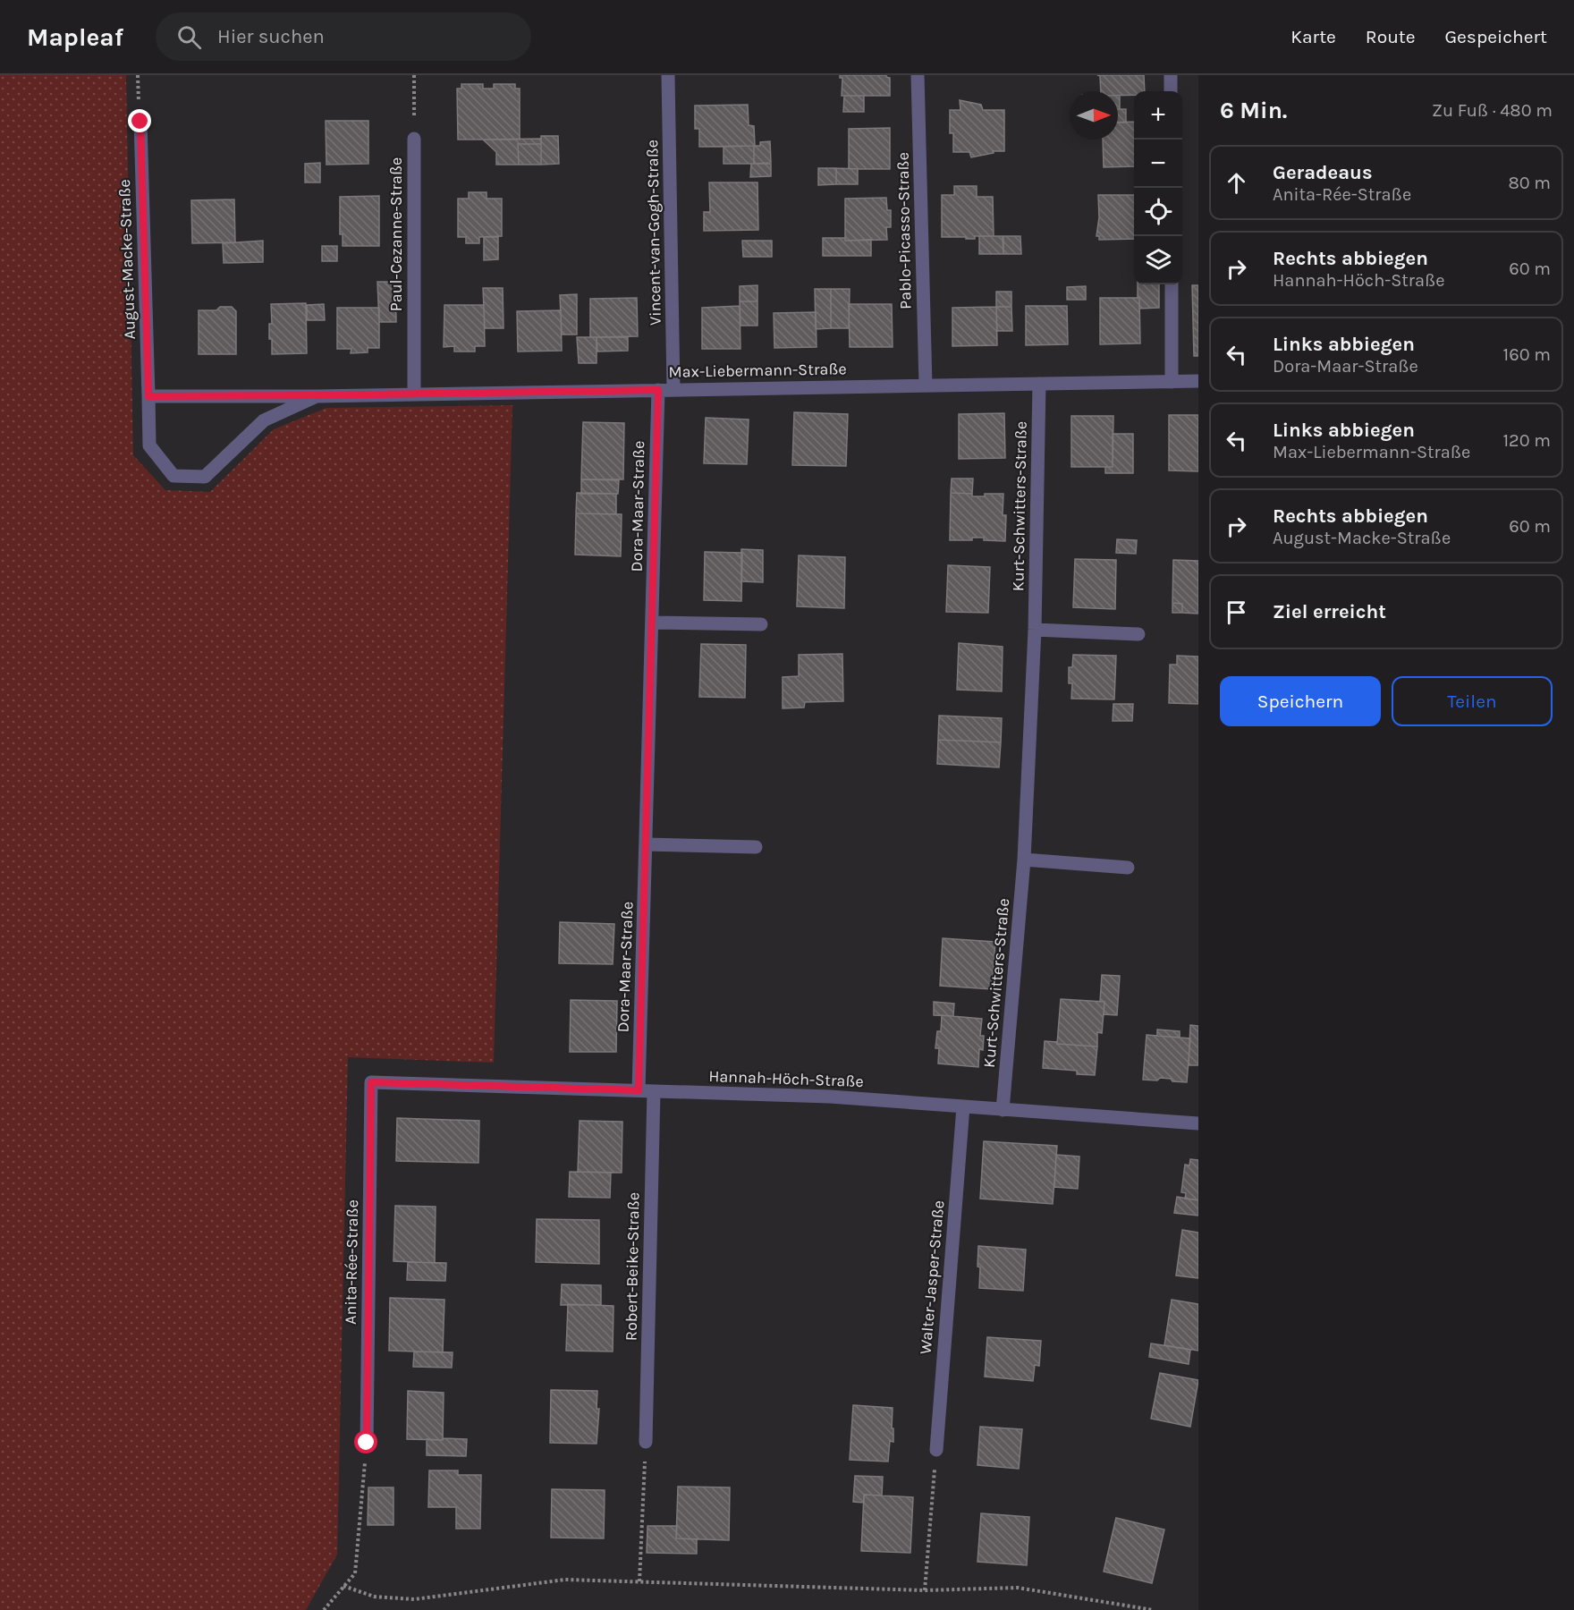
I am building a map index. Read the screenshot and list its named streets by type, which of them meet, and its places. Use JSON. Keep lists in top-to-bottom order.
{
  "streets": {
    "street": [
      "Pablo-Picasso-Straße",
      "Vincent-van-Gogh-Straße",
      "Paul-Cezanne-Straße",
      "August-Macke-Straße",
      "Max-Liebermann-Straße",
      "Dora-Maar-Straße",
      "Kurt-Schwitters-Straße",
      "Hannah-Höch-Straße",
      "Anita-Rée-Straße",
      "Robert-Beike-Straße",
      "Walter-Jasper-Straße"
    ]
  },
  "crossings": [
    ["Pablo-Picasso-Straße", "Max-Liebermann-Straße"],
    ["Vincent-van-Gogh-Straße", "Max-Liebermann-Straße"],
    ["Paul-Cezanne-Straße", "Max-Liebermann-Straße"],
    ["August-Macke-Straße", "Max-Liebermann-Straße"],
    ["Max-Liebermann-Straße", "Dora-Maar-Straße"],
    ["Max-Liebermann-Straße", "Kurt-Schwitters-Straße"],
    ["Dora-Maar-Straße", "Hannah-Höch-Straße"],
    ["Kurt-Schwitters-Straße", "Hannah-Höch-Straße"],
    ["Hannah-Höch-Straße", "Anita-Rée-Straße"],
    ["Hannah-Höch-Straße", "Robert-Beike-Straße"],
    ["Hannah-Höch-Straße", "Walter-Jasper-Straße"]
  ],
  "north": "right",
  "page": {
    "header": "Mapleaf",
    "search": "Hier suchen",
    "nav": ["Karte", "Route", "Gespeichert"],
    "heading": ["6 Min.", "Zu Fuß · 480 m"],
    "map_buttons": ["+", "−"],
    "list": [
      ["Geradeaus", "Anita-Rée-Straße", "80 m"],
      ["Rechts abbiegen", "Hannah-Höch-Straße", "60 m"],
      ["Links abbiegen", "Dora-Maar-Straße", "160 m"],
      ["Links abbiegen", "Max-Liebermann-Straße", "120 m"],
      ["Rechts abbiegen", "August-Macke-Straße", "60 m"],
      "Ziel erreicht"
    ],
    "buttons": ["Speichern", "Teilen"]
  }
}
